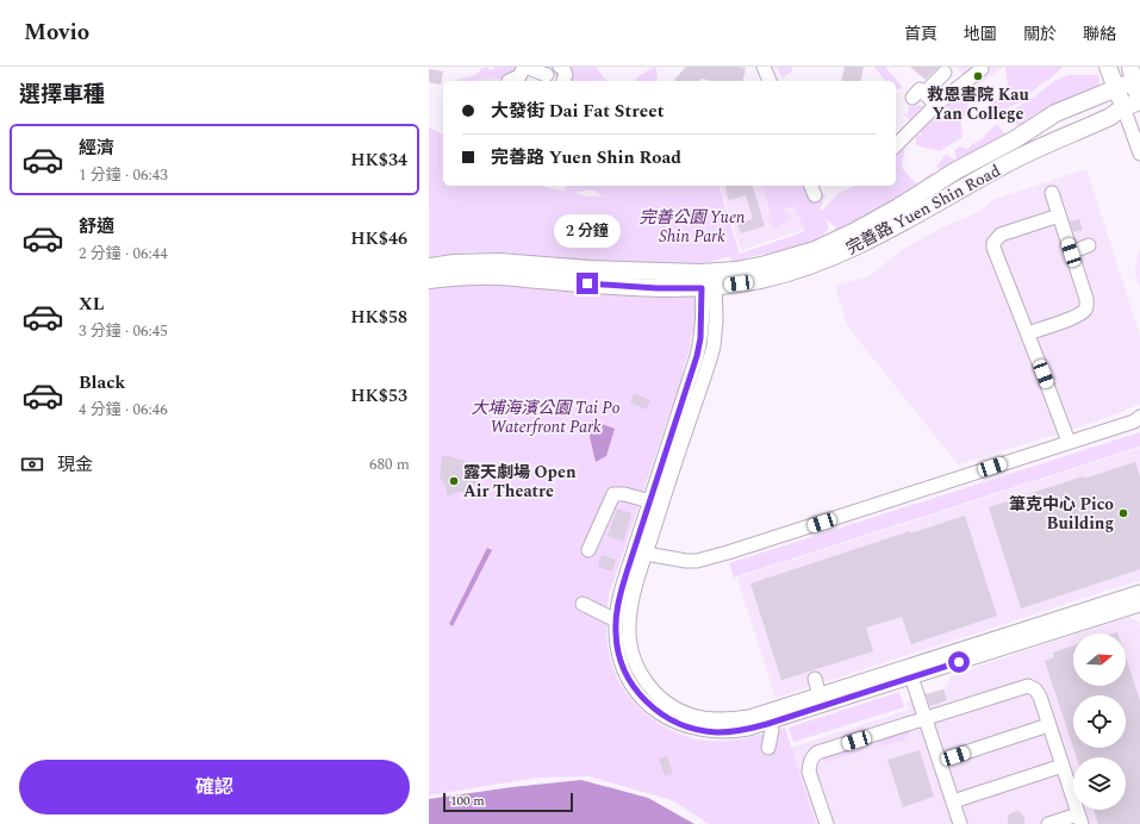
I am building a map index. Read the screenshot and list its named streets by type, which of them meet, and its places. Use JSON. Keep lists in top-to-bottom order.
{
  "streets": {
    "main road": ["完善路 Yuen Shin Road"]
  },
  "parks": ["完善公園 Yuen Shin Park", "大埔海濱公園 Tai Po Waterfront Park"],
  "places": ["救恩書院 Kau Yan College", "露天劇場 Open Air Theatre", "筆克中心 Pico Building"],
  "scale_bar": "100 m",
  "north": "right",
  "page": {
    "header": "Movio",
    "nav": [
      "首頁",
      "地圖",
      "關於",
      "聯絡"
    ],
    "heading": "選擇車種",
    "banner": ["大發街 Dai Fat Street", "完善路 Yuen Shin Road"],
    "list": [
      {
        "name": "經濟",
        "note": "1 分鐘 · 06:43",
        "value": "HK$34"
      },
      {
        "name": "舒適",
        "note": "2 分鐘 · 06:44",
        "value": "HK$46"
      },
      {
        "name": "XL",
        "note": "3 分鐘 · 06:45",
        "value": "HK$58"
      },
      {
        "name": "Black",
        "note": "4 分鐘 · 06:46",
        "value": "HK$53"
      }
    ],
    "bubble": "2 分鐘",
    "pay": ["現金", "680 m"],
    "buttons": "確認",
    "scale": "100 m"
  }
}
